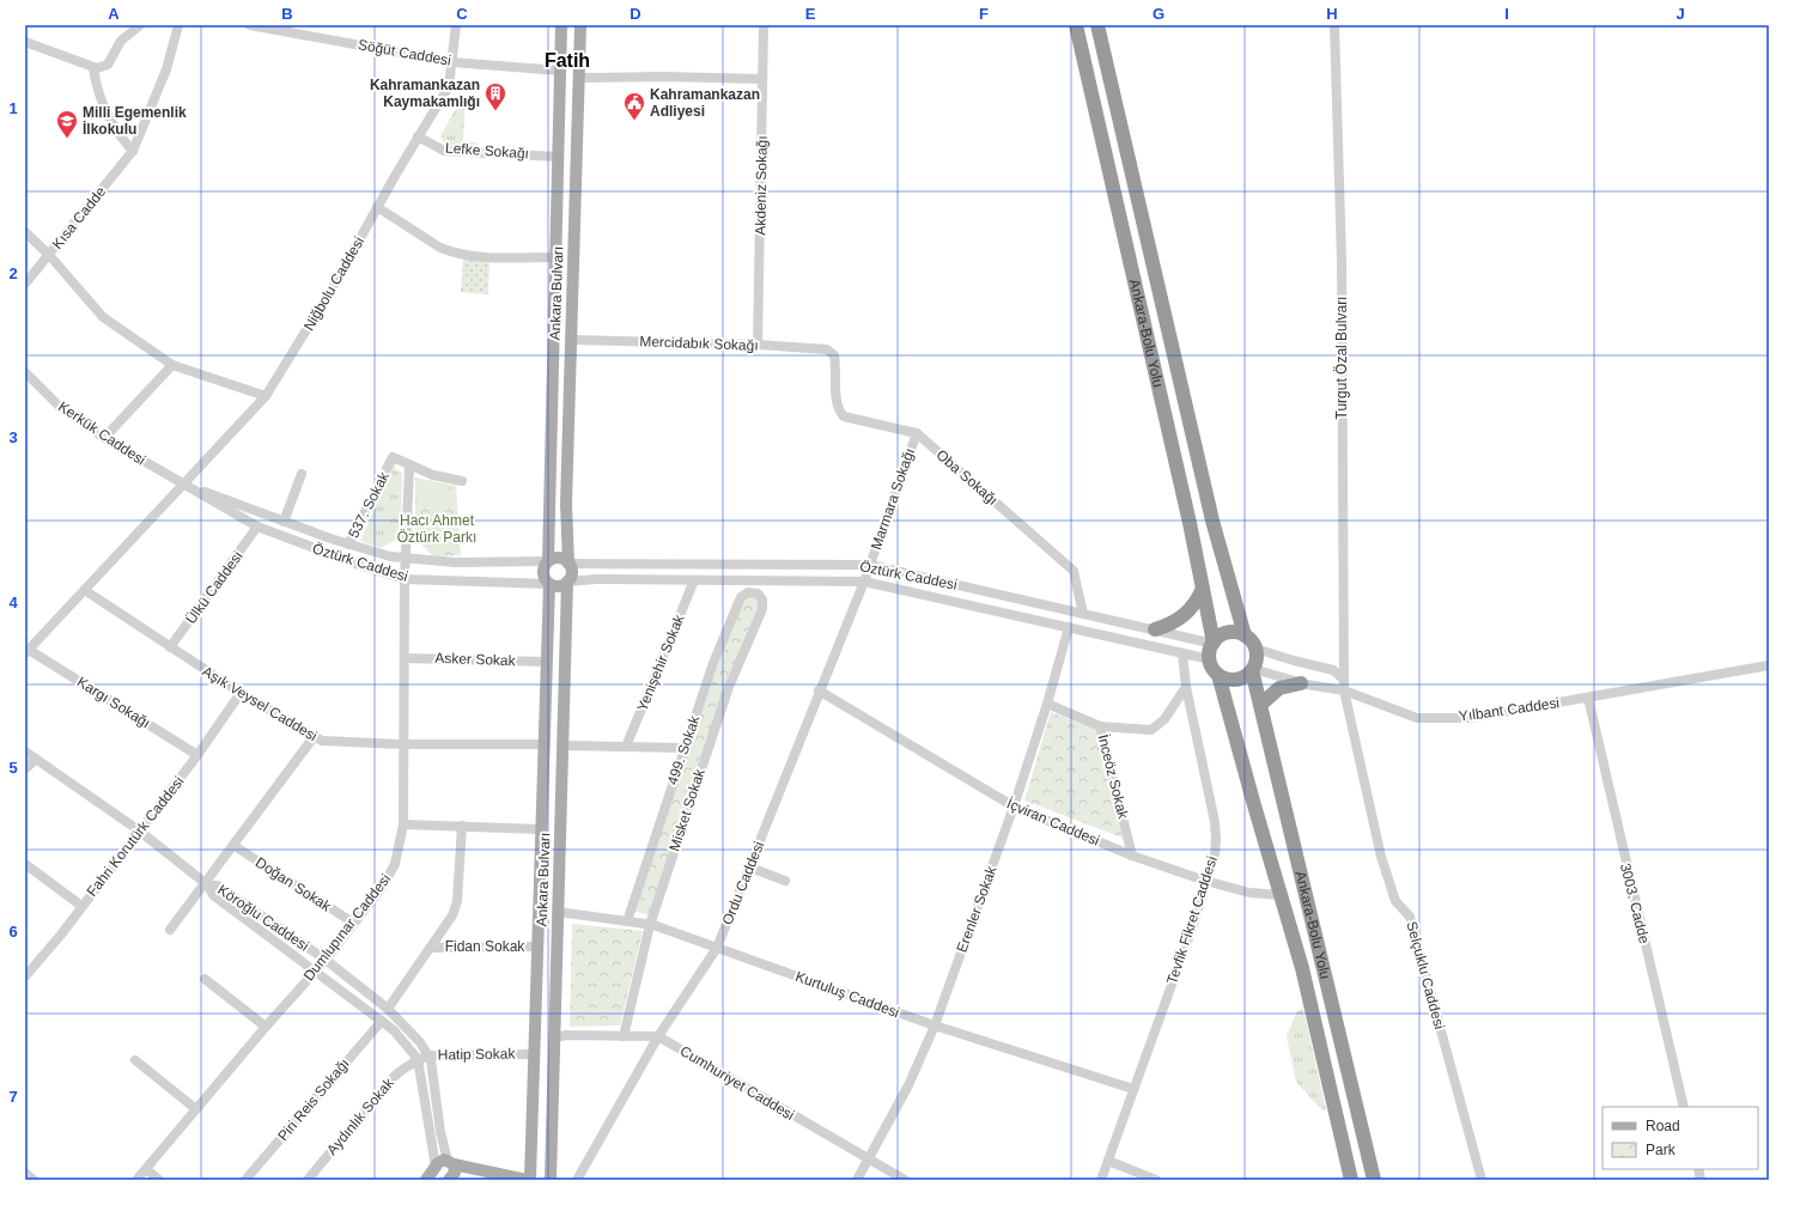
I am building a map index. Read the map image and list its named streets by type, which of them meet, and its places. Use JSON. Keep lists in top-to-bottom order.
{
  "streets": {
    "highway": ["Ankara-Bolu Yolu"],
    "main road": ["Ankara Bulvarı"],
    "street": [
      "Söğüt Caddesi",
      "Lefke Sokağı",
      "Akdeniz Sokağı",
      "Kısa Cadde",
      "Niğbolu Caddesi",
      "Mercidabık Sokağı",
      "Turgut Özal Bulvarı",
      "Kerkük Caddesi",
      "Oba Sokağı",
      "Marmara Sokağı",
      "537. Sokak",
      "Öztürk Caddesi",
      "Ülkü Caddesi",
      "Asker Sokak",
      "Yenişehir Sokak",
      "Kargı Sokağı",
      "Aşık Veysel Caddesi",
      "Yılbant Caddesi",
      "499. Sokak",
      "İnceöz Sokak",
      "Misket Sokak",
      "İçviran Caddesi",
      "Fahri Korutürk Caddesi",
      "Ordu Caddesi",
      "Doğan Sokak",
      "3003. Cadde",
      "Erenler Sokak",
      "Köroğlu Caddesi",
      "Tevfik Fikret Caddesi",
      "Dumlupınar Caddesi",
      "Fidan Sokak",
      "Selçuklu Caddesi",
      "Kurtuluş Caddesi",
      "Hatip Sokak",
      "Cumhuriyet Caddesi",
      "Piri Reis Sokağı",
      "Aydınlık Sokak"
    ]
  },
  "crossings": [
    ["Söğüt Caddesi", "Niğbolu Caddesi"],
    ["Söğüt Caddesi", "Ankara Bulvarı"],
    ["Lefke Sokağı", "Niğbolu Caddesi"],
    ["Lefke Sokağı", "Ankara Bulvarı"],
    ["Akdeniz Sokağı", "Mercidabık Sokağı"],
    ["Niğbolu Caddesi", "Kerkük Caddesi"],
    ["Niğbolu Caddesi", "Öztürk Caddesi"],
    ["Ankara Bulvarı", "Mercidabık Sokağı"],
    ["Ankara Bulvarı", "Öztürk Caddesi"],
    ["Ankara Bulvarı", "Asker Sokak"],
    ["Ankara Bulvarı", "Aşık Veysel Caddesi"],
    ["Ankara Bulvarı", "Fidan Sokak"],
    ["Ankara Bulvarı", "Kurtuluş Caddesi"],
    ["Ankara Bulvarı", "Hatip Sokak"],
    ["Ankara-Bolu Yolu", "Öztürk Caddesi"],
    ["Ankara-Bolu Yolu", "Yılbant Caddesi"],
    ["Ankara-Bolu Yolu", "İçviran Caddesi"],
    ["Mercidabık Sokağı", "Oba Sokağı"],
    ["Turgut Özal Bulvarı", "Yılbant Caddesi"],
    ["Turgut Özal Bulvarı", "Selçuklu Caddesi"],
    ["Kerkük Caddesi", "Öztürk Caddesi"],
    ["Oba Sokağı", "Marmara Sokağı"],
    ["Oba Sokağı", "Öztürk Caddesi"],
    ["Marmara Sokağı", "Öztürk Caddesi"],
    ["Marmara Sokağı", "Ordu Caddesi"],
    ["537. Sokak", "Öztürk Caddesi"],
    ["537. Sokak", "Dumlupınar Caddesi"],
    ["Öztürk Caddesi", "Ülkü Caddesi"],
    ["Öztürk Caddesi", "Yenişehir Sokak"],
    ["Öztürk Caddesi", "Yılbant Caddesi"],
    ["Öztürk Caddesi", "Ordu Caddesi"],
    ["Öztürk Caddesi", "Erenler Sokak"],
    ["Öztürk Caddesi", "Tevfik Fikret Caddesi"],
    ["Öztürk Caddesi", "Dumlupınar Caddesi"],
    ["Ülkü Caddesi", "Aşık Veysel Caddesi"],
    ["Asker Sokak", "Dumlupınar Caddesi"],
    ["Kargı Sokağı", "Fahri Korutürk Caddesi"],
    ["Aşık Veysel Caddesi", "Fahri Korutürk Caddesi"],
    ["Aşık Veysel Caddesi", "Dumlupınar Caddesi"],
    ["Yılbant Caddesi", "3003. Cadde"],
    ["Yılbant Caddesi", "Selçuklu Caddesi"],
    ["499. Sokak", "Misket Sokak"],
    ["499. Sokak", "Kurtuluş Caddesi"],
    ["İnceöz Sokak", "İçviran Caddesi"],
    ["İnceöz Sokak", "Erenler Sokak"],
    ["Misket Sokak", "Kurtuluş Caddesi"],
    ["İçviran Caddesi", "Ordu Caddesi"],
    ["İçviran Caddesi", "Erenler Sokak"],
    ["İçviran Caddesi", "Tevfik Fikret Caddesi"],
    ["Fahri Korutürk Caddesi", "Köroğlu Caddesi"],
    ["Ordu Caddesi", "Kurtuluş Caddesi"],
    ["Ordu Caddesi", "Cumhuriyet Caddesi"],
    ["Doğan Sokak", "Dumlupınar Caddesi"],
    ["Erenler Sokak", "Kurtuluş Caddesi"],
    ["Erenler Sokak", "Cumhuriyet Caddesi"],
    ["Köroğlu Caddesi", "Dumlupınar Caddesi"],
    ["Köroğlu Caddesi", "Hatip Sokak"],
    ["Köroğlu Caddesi", "Piri Reis Sokağı"],
    ["Köroğlu Caddesi", "Aydınlık Sokak"],
    ["Tevfik Fikret Caddesi", "Kurtuluş Caddesi"],
    ["Hatip Sokak", "Aydınlık Sokak"]
  ],
  "districts": ["Fatih"],
  "parks": ["Hacı Ahmet Öztürk Parkı"],
  "places": {
    "building": ["Kahramankazan Kaymakamlığı"],
    "public building": ["Kahramankazan Adliyesi"],
    "school or university": ["Milli Egemenlik İlkokulu"]
  },
  "legend": ["Road", "Park"],
  "grid": {
    "columns": [
      "A",
      "B",
      "C",
      "D",
      "E",
      "F",
      "G",
      "H",
      "I",
      "J"
    ],
    "rows": [
      "1",
      "2",
      "3",
      "4",
      "5",
      "6",
      "7"
    ]
  }
}
